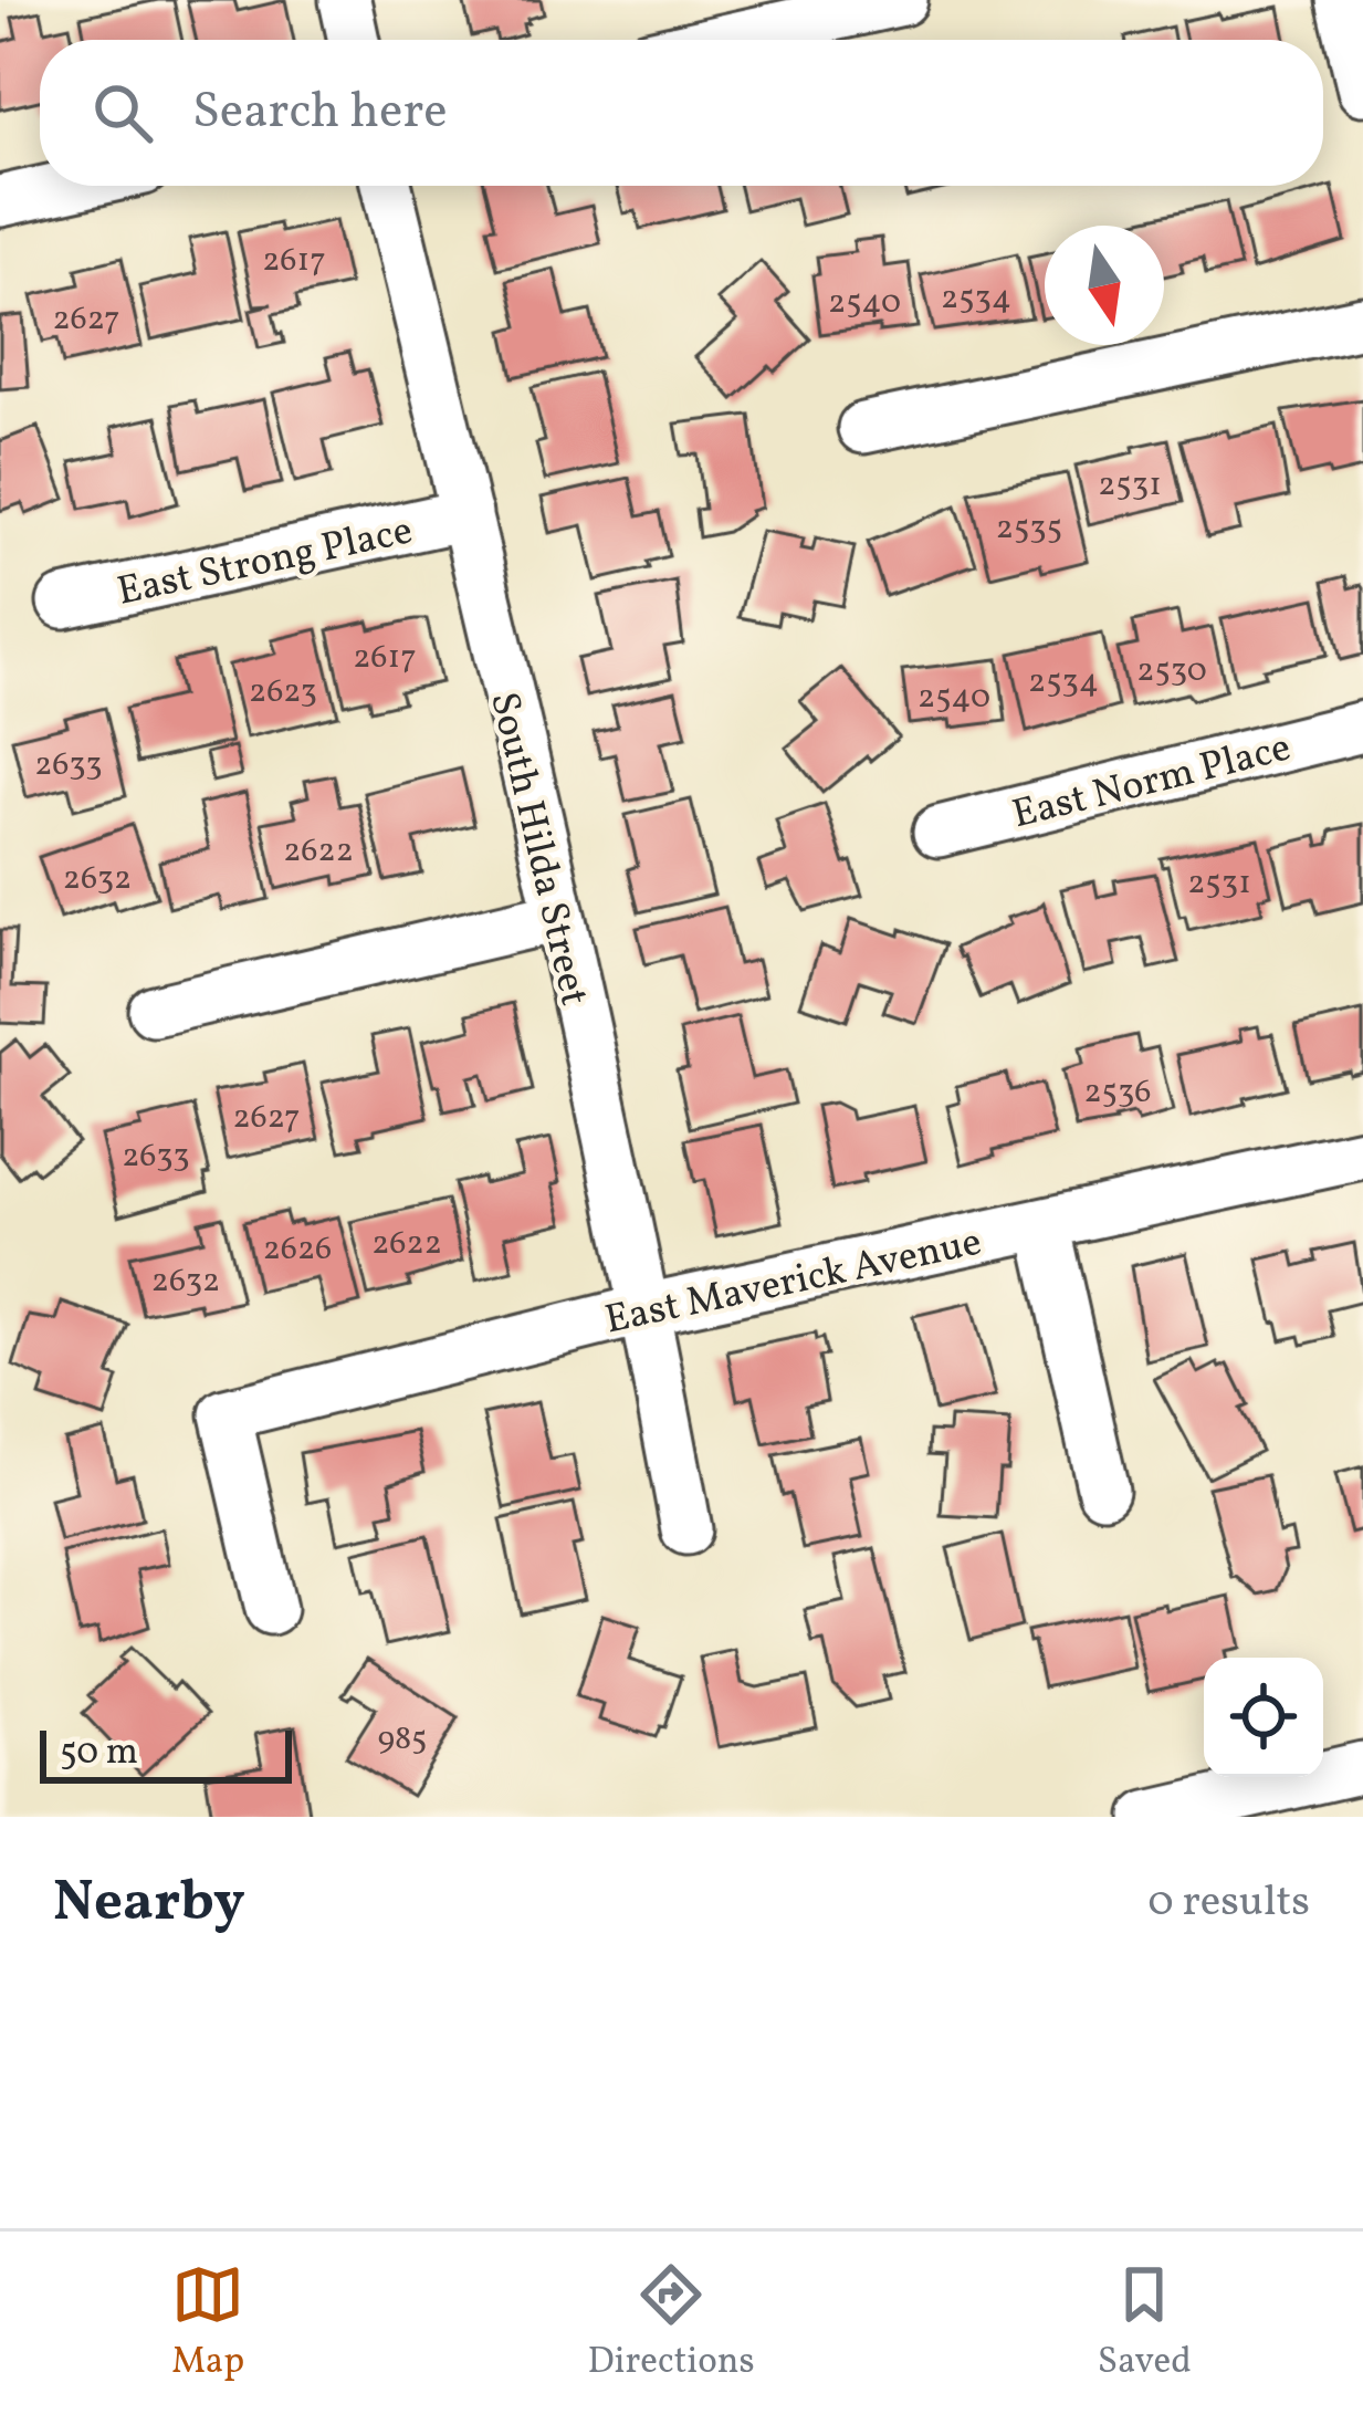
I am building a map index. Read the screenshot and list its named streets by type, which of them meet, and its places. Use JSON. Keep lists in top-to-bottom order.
{
  "streets": {
    "street": [
      "East Strong Place",
      "East Norm Place",
      "South Hilda Street",
      "East Maverick Avenue"
    ]
  },
  "crossings": [
    ["East Strong Place", "South Hilda Street"],
    ["South Hilda Street", "East Maverick Avenue"]
  ],
  "house_numbers": [
    "2617",
    "2534",
    "2540",
    "2627",
    "2531",
    "2535",
    "2617",
    "2530",
    "2534",
    "2623",
    "2540",
    "2633",
    "2622",
    "2632",
    "2531",
    "2536",
    "2627",
    "2633",
    "2622",
    "2626",
    "2632",
    "985"
  ],
  "scale_bar": "50 m",
  "north": "bottom",
  "page": {
    "search": "Search here",
    "scale": "50 m",
    "heading": ["Nearby", "0 results"],
    "nav": ["Map", "Directions", "Saved"]
  }
}
